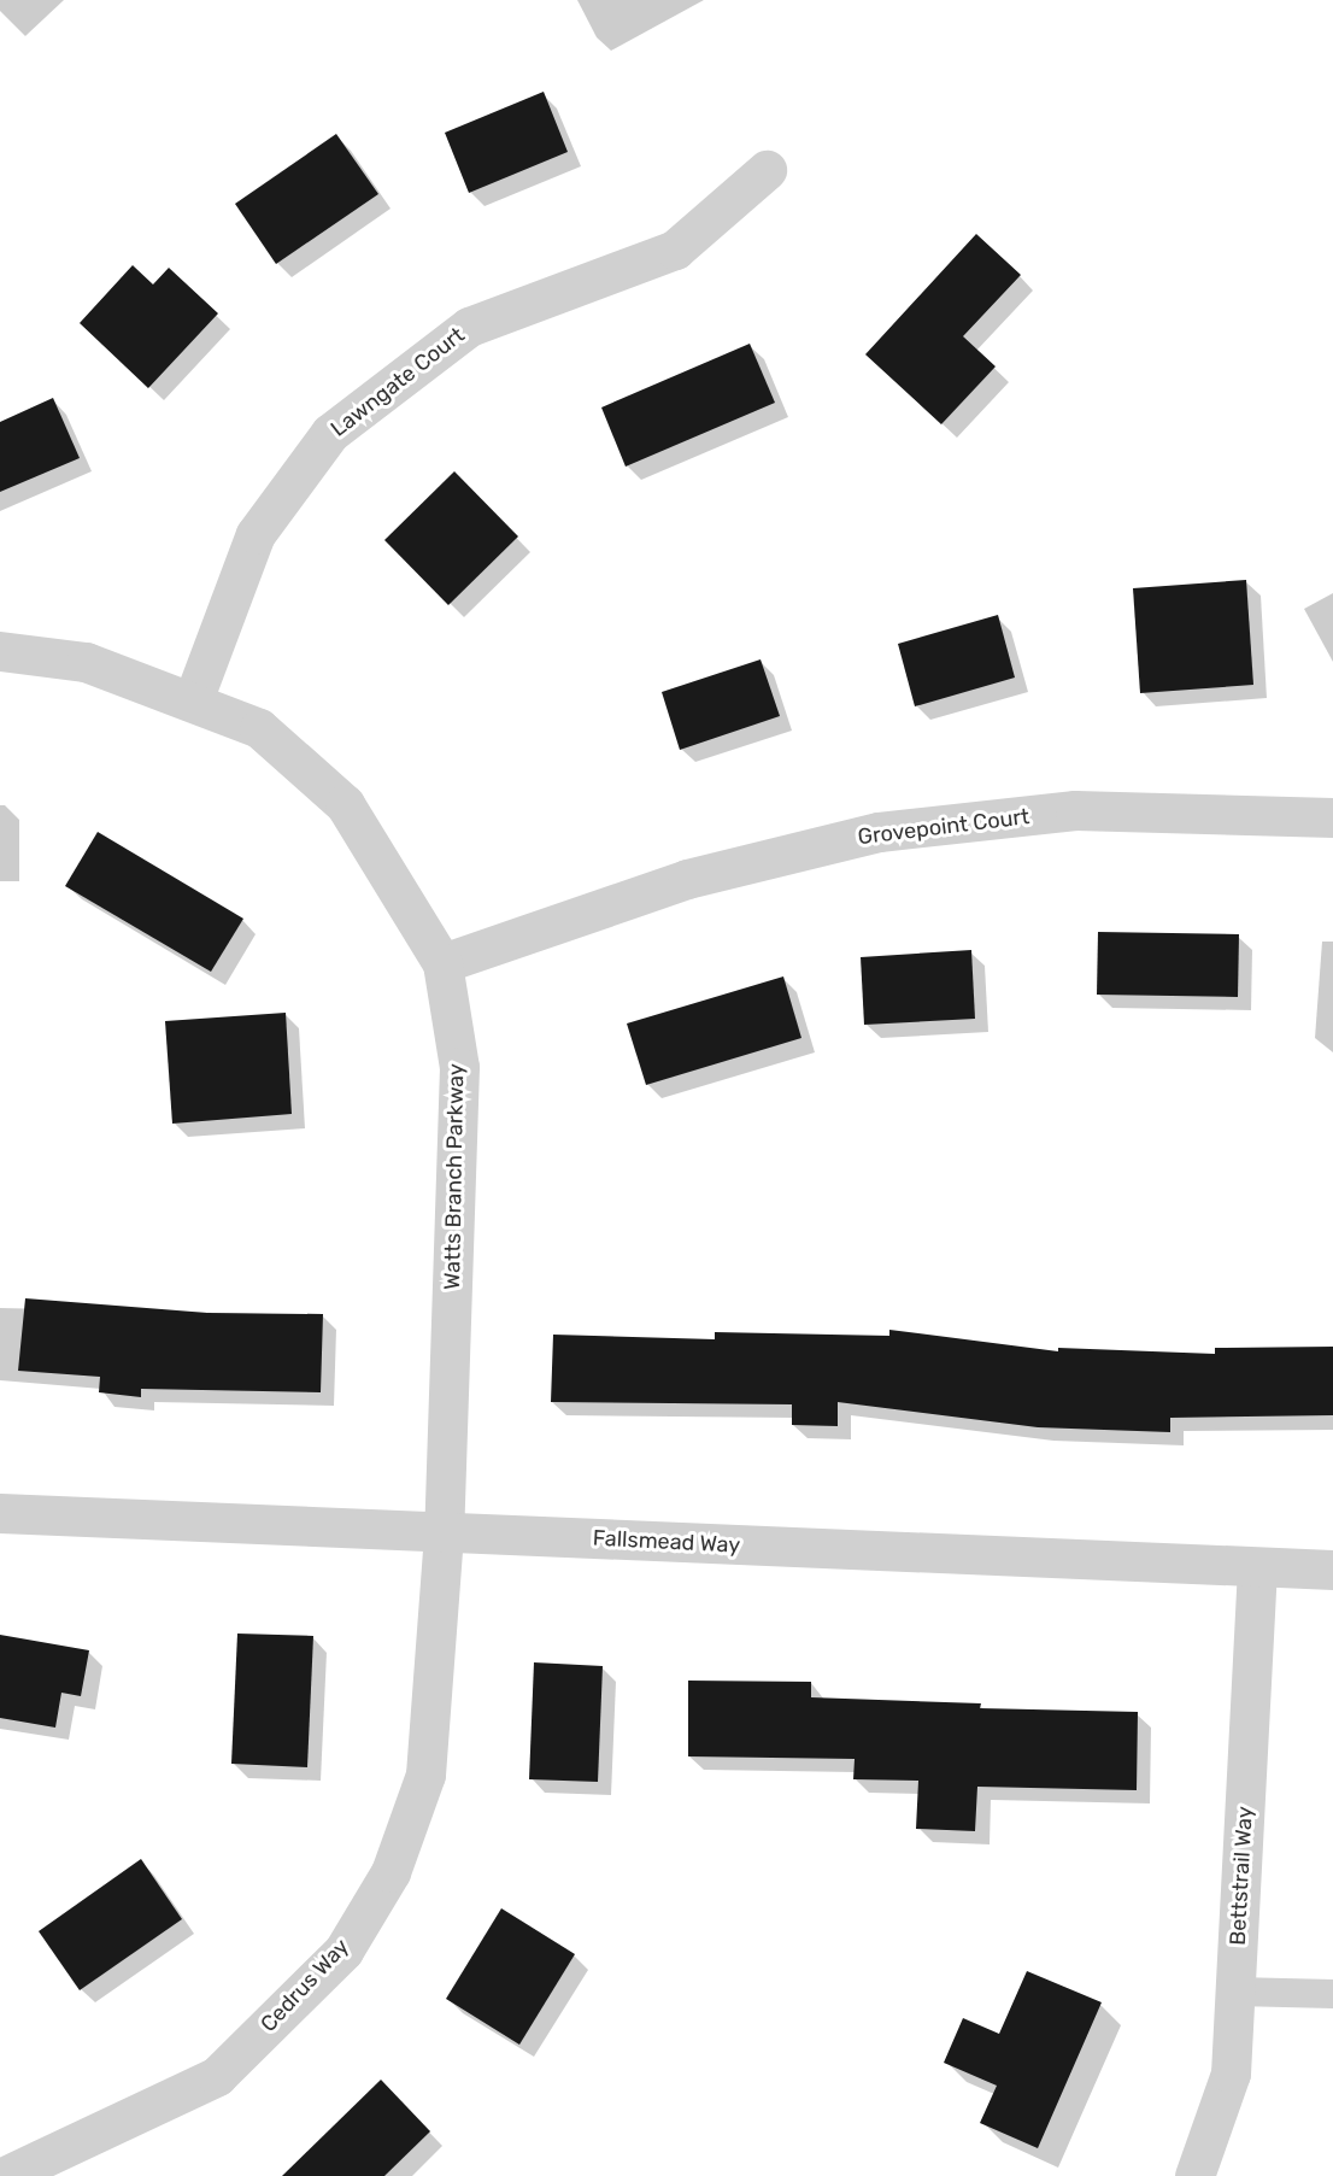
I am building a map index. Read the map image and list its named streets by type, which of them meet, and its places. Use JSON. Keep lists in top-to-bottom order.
{
  "streets": {
    "street": [
      "Lawngate Court",
      "Grovepoint Court",
      "Watts Branch Parkway",
      "Fallsmead Way",
      "Bettstrail Way",
      "Cedrus Way"
    ]
  },
  "crossings": [
    ["Lawngate Court", "Watts Branch Parkway"],
    ["Grovepoint Court", "Watts Branch Parkway"],
    ["Watts Branch Parkway", "Fallsmead Way"],
    ["Watts Branch Parkway", "Cedrus Way"],
    ["Fallsmead Way", "Bettstrail Way"],
    ["Fallsmead Way", "Cedrus Way"]
  ]
}
